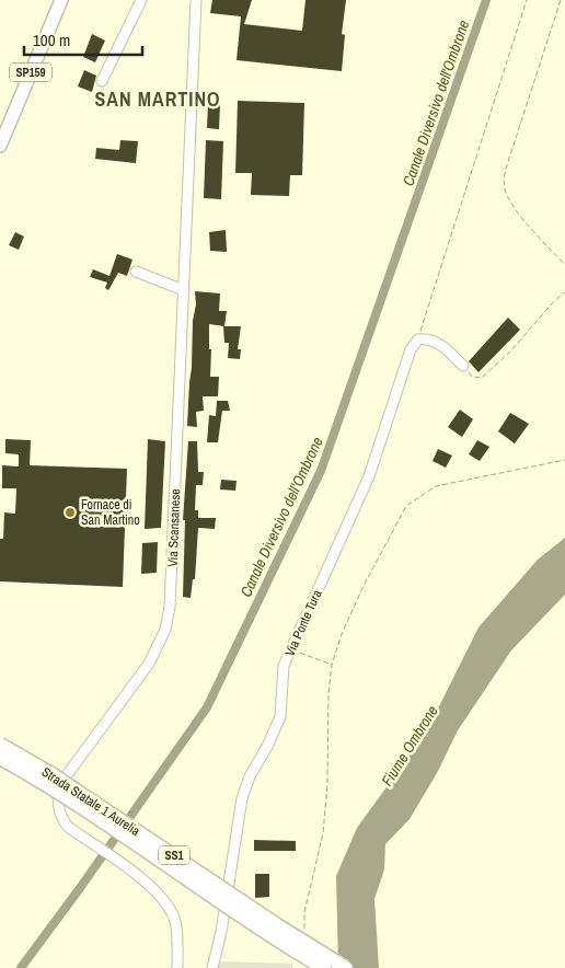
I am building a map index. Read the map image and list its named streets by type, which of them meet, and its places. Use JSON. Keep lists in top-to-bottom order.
{
  "streets": {
    "highway": ["Strada Statale 1 Aurelia", "SS1"],
    "main road": ["SP159"],
    "street": ["Via Scansanese", "Via Ponte Tura"]
  },
  "districts": ["SAN MARTINO"],
  "water": ["Canale Diversivo dell'Ombrone", "Fiume Ombrone"],
  "places": ["Fornace di San Martino"],
  "scale_bar": "100 m"
}
